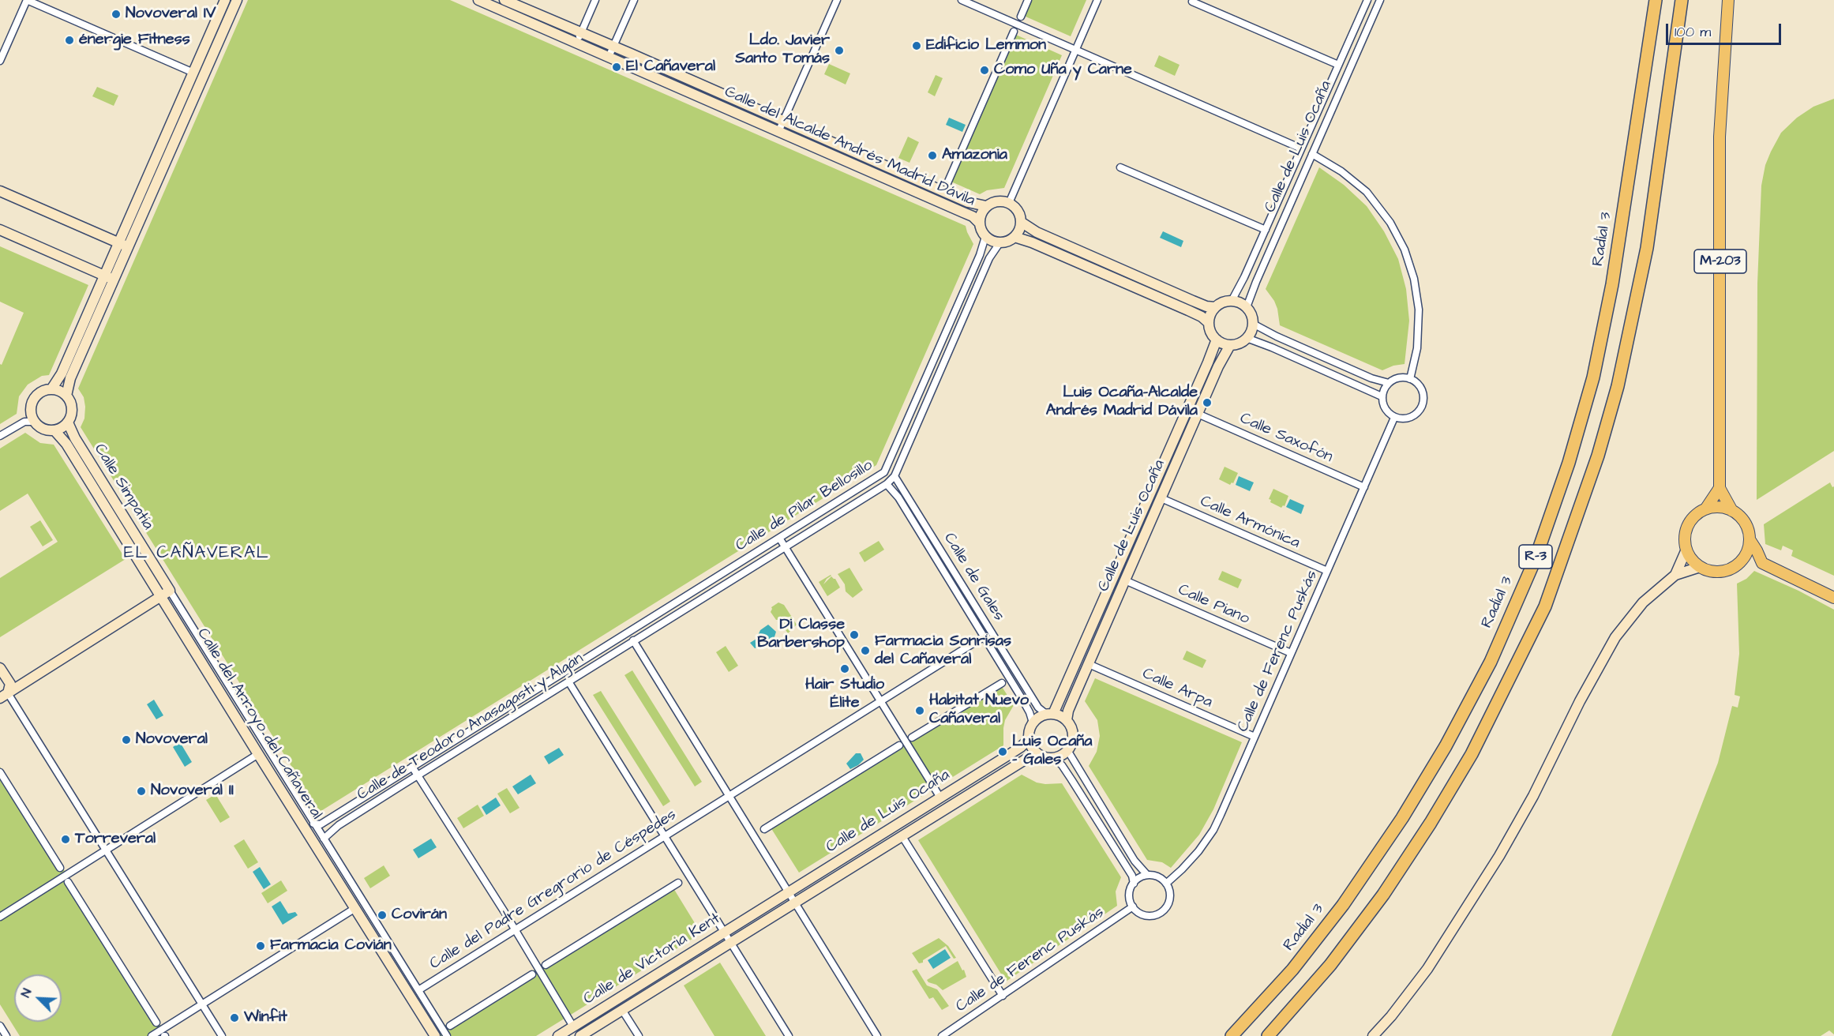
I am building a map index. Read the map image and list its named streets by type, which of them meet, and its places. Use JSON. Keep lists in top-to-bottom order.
{
  "streets": {
    "highway": ["Radial 3", "R-3"],
    "main road": [
      "Calle del Alcalde Andrés Madrid Dávila",
      "Calle de Luis Ocaña",
      "M-203",
      "Calle Simpatía",
      "Calle del Arroyo del Cañaveral",
      "Calle de Victoria Kent"
    ],
    "street": [
      "Calle Saxofón",
      "Calle de Pilar Bellosillo",
      "Calle Armónica",
      "Calle de Gales",
      "Calle Piano",
      "Calle de Ferenc Puskás",
      "Calle Arpa",
      "Calle de Teodoro Anasagasti y Algán",
      "Calle del Padre Gregrorio de Céspedes"
    ]
  },
  "crossings": [
    ["Calle del Alcalde Andrés Madrid Dávila", "Calle de Pilar Bellosillo"],
    ["Calle de Luis Ocaña", "Calle Saxofón"],
    ["Calle de Luis Ocaña", "Calle Armónica"],
    ["Calle de Luis Ocaña", "Calle de Gales"],
    ["Calle de Luis Ocaña", "Calle Piano"],
    ["Calle de Luis Ocaña", "Calle Arpa"],
    ["Calle de Luis Ocaña", "Calle de Victoria Kent"],
    ["Calle Saxofón", "Calle de Ferenc Puskás"],
    ["Calle Simpatía", "Calle del Arroyo del Cañaveral"],
    ["Calle de Pilar Bellosillo", "Calle de Gales"],
    ["Calle de Pilar Bellosillo", "Calle de Teodoro Anasagasti y Algán"],
    ["Calle Armónica", "Calle de Ferenc Puskás"],
    ["Calle de Gales", "Calle del Padre Gregrorio de Céspedes"],
    ["Calle Piano", "Calle de Ferenc Puskás"],
    ["Calle de Ferenc Puskás", "Calle Arpa"],
    ["Calle del Arroyo del Cañaveral", "Calle de Teodoro Anasagasti y Algán"],
    ["Calle del Arroyo del Cañaveral", "Calle del Padre Gregrorio de Céspedes"]
  ],
  "districts": ["EL CAÑAVERAL"],
  "places": [
    "Novoveral IV",
    "énergie Fitness",
    "Edificio Lemmon",
    "Ldo. Javier Santo Tomás",
    "El Cañaveral",
    "Como Uña y Carne",
    "Amazonia",
    "Luis Ocaña-Alcalde Andrés Madrid Dávila",
    "Di Classe Barbershop",
    "Farmacia Sonrisas del Cañaveral",
    "Hair Studio Élite",
    "Habitat Nuevo Cañaveral",
    "Novoveral",
    "Luis Ocaña - Gales",
    "Novoveral II",
    "Torreveral",
    "Covirán",
    "Farmacia Covián",
    "Winfit"
  ],
  "scale_bar": "100 m",
  "north": "top left"
}
